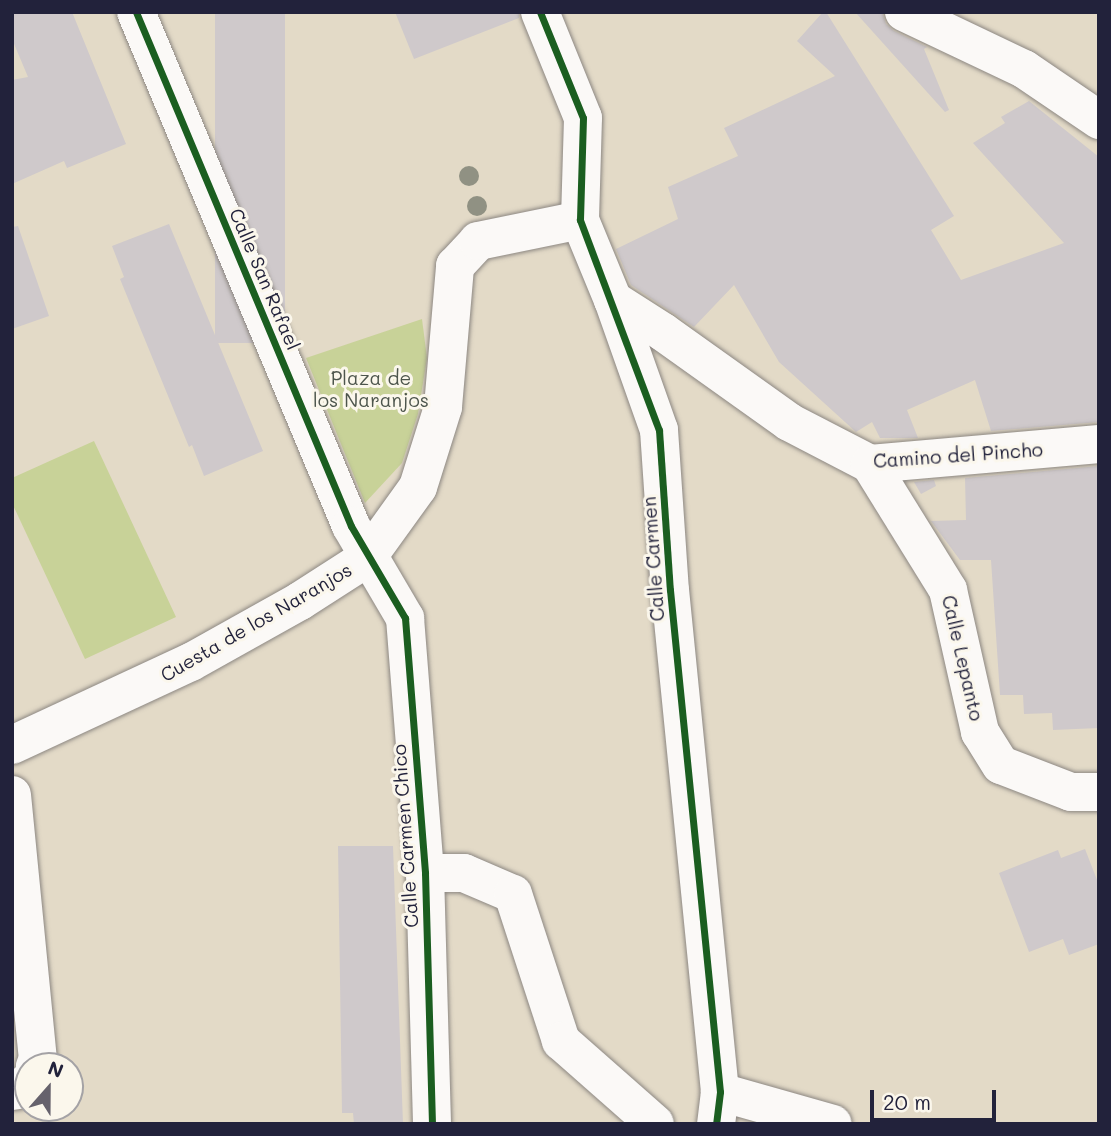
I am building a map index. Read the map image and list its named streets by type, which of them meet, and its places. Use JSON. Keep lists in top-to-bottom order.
{
  "streets": {
    "street": [
      "Calle San Rafael",
      "Camino del Pincho",
      "Calle Carmen",
      "Cuesta de los Naranjos",
      "Calle Lepanto",
      "Calle Carmen Chico"
    ]
  },
  "crossings": [
    ["Calle San Rafael", "Cuesta de los Naranjos"],
    ["Calle San Rafael", "Calle Carmen Chico"],
    ["Camino del Pincho", "Calle Carmen"],
    ["Camino del Pincho", "Calle Lepanto"],
    ["Calle Carmen", "Cuesta de los Naranjos"],
    ["Cuesta de los Naranjos", "Calle Carmen Chico"]
  ],
  "parks": ["Plaza de los Naranjos"],
  "scale_bar": "20 m",
  "north": "top"
}
